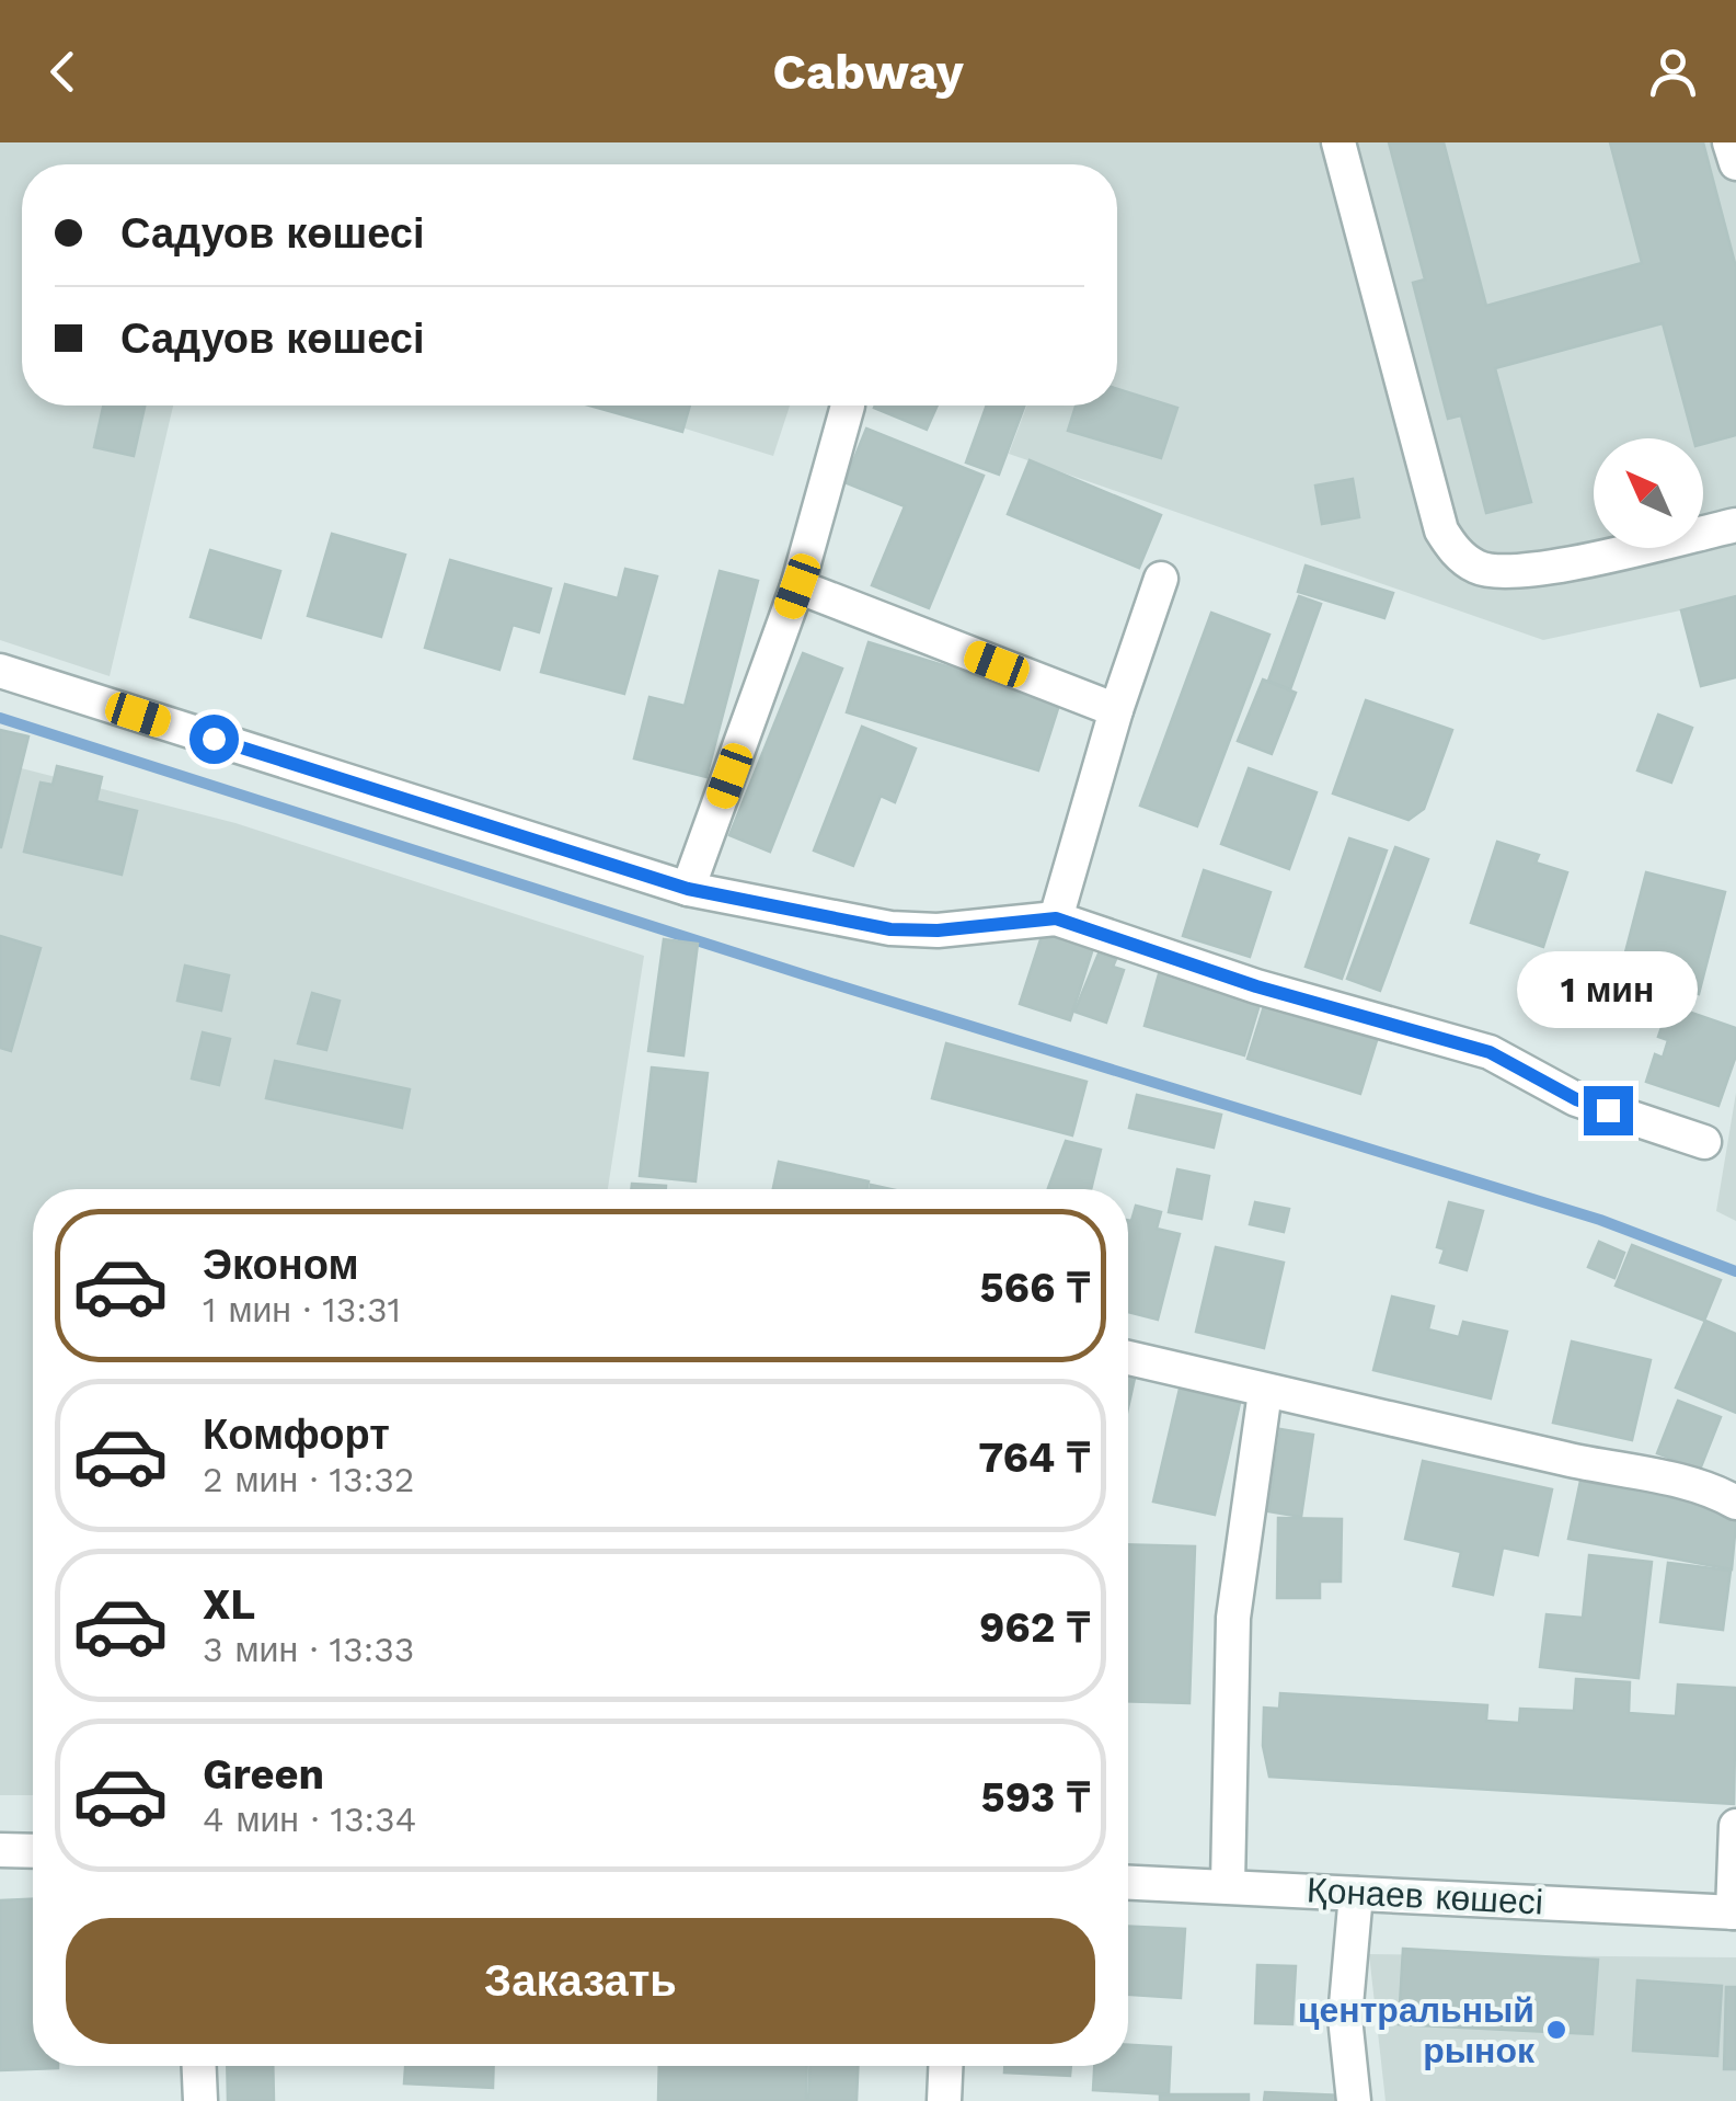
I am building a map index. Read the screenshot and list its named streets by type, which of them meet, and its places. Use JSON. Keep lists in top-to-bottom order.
{
  "streets": {
    "street": ["Қонаев көшесі"]
  },
  "places": ["центральный рынок"],
  "north": "top left",
  "page": {
    "header": "Cabway",
    "banner": ["Садуов көшесі", "Садуов көшесі"],
    "bubble": "1 мин",
    "list": [
      {
        "name": "Эконом",
        "note": "1 мин · 13:31",
        "value": "566 ₸"
      },
      {
        "name": "Комфорт",
        "note": "2 мин · 13:32",
        "value": "764 ₸"
      },
      {
        "name": "XL",
        "note": "3 мин · 13:33",
        "value": "962 ₸"
      },
      {
        "name": "Green",
        "note": "4 мин · 13:34",
        "value": "593 ₸"
      }
    ],
    "buttons": "Заказать"
  }
}
